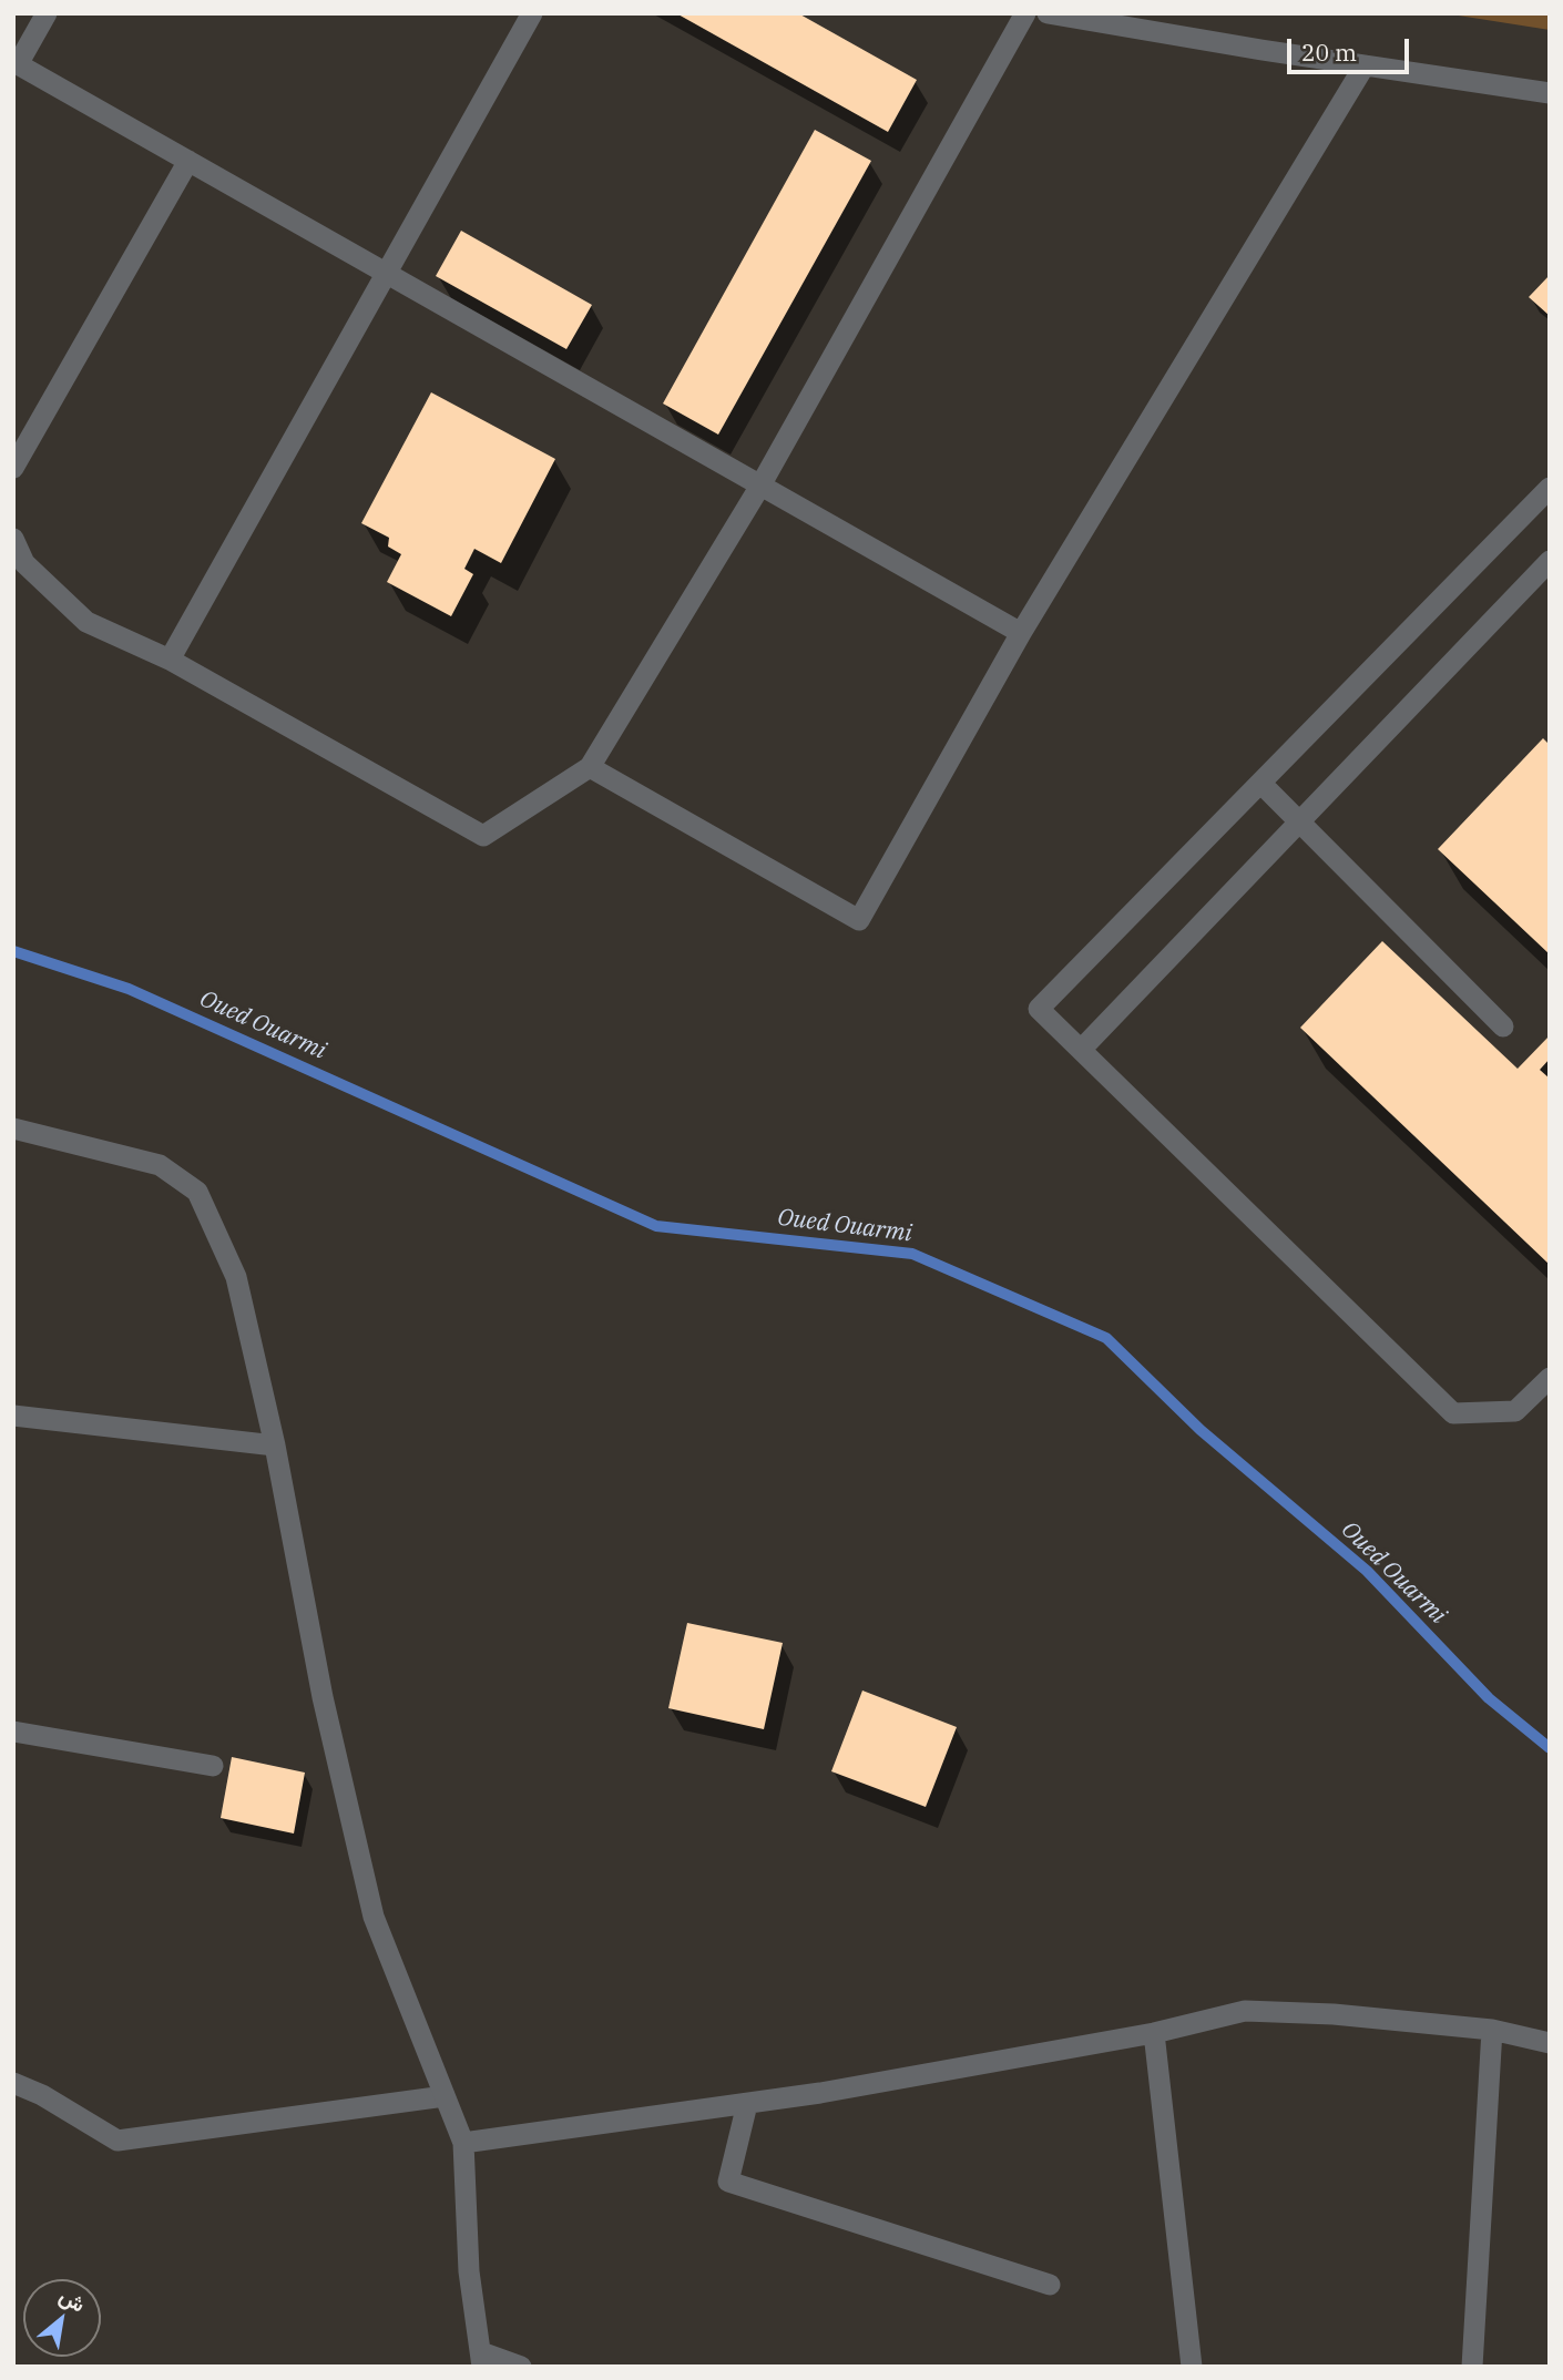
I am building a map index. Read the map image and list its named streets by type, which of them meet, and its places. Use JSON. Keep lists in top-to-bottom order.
{
  "water": ["Oued Ouarmi"],
  "scale_bar": "20 m",
  "north": "top right"
}
